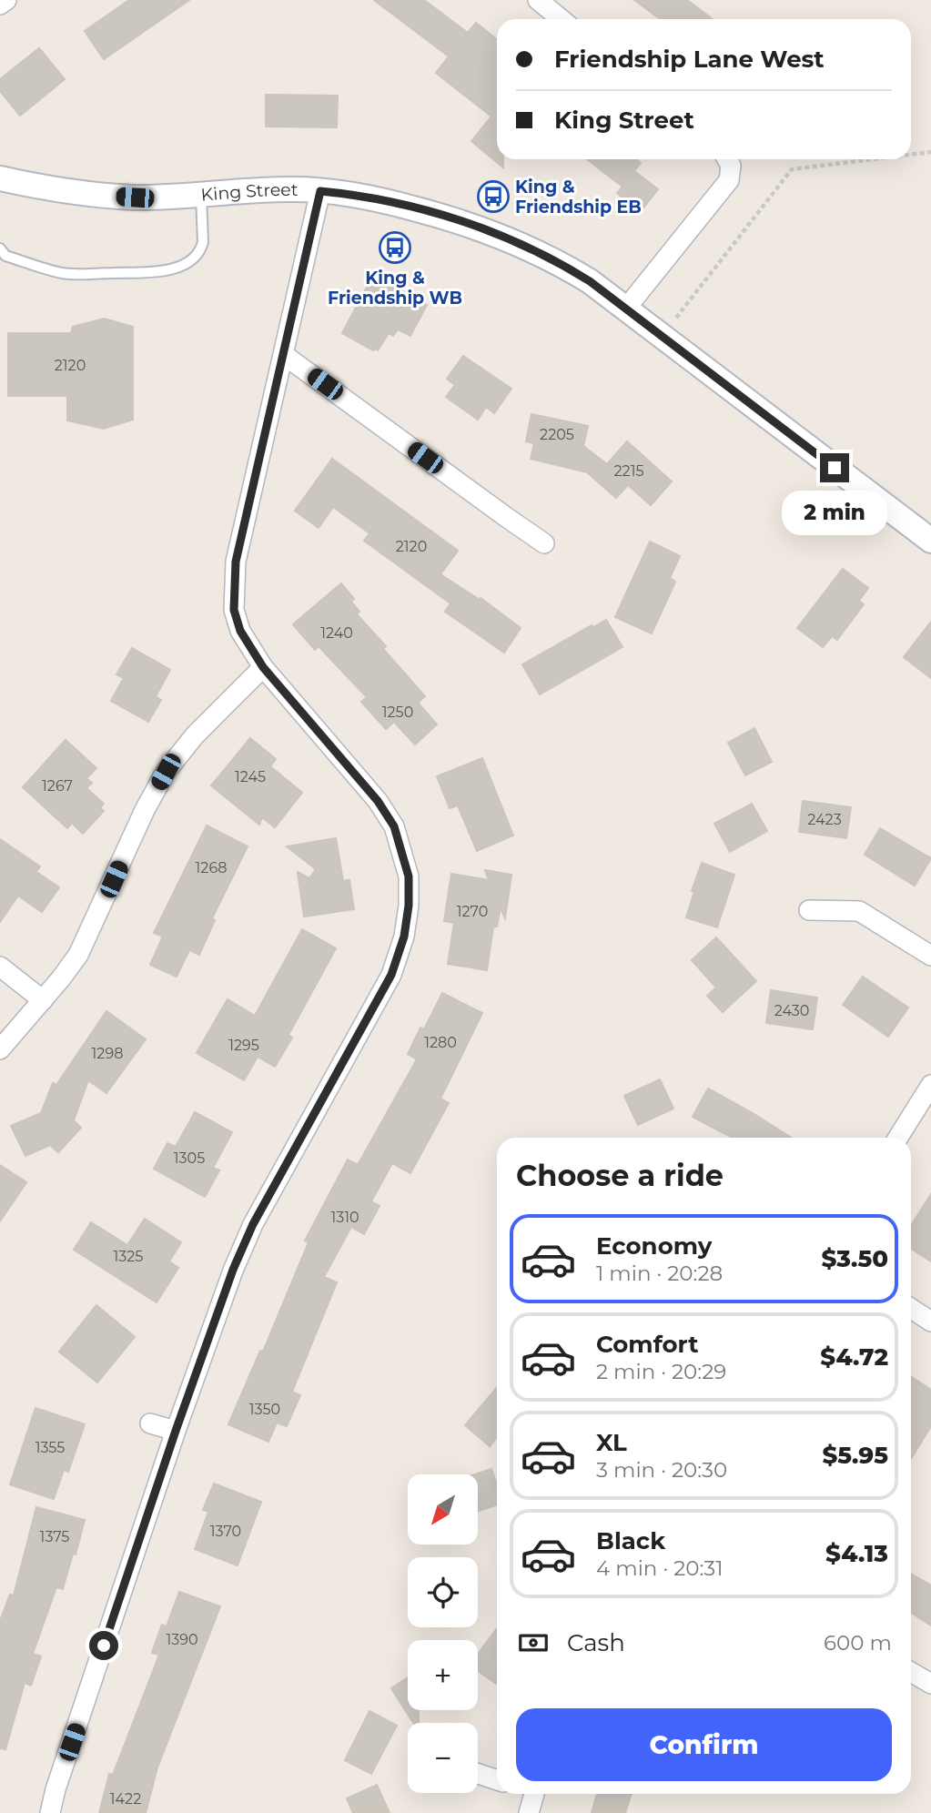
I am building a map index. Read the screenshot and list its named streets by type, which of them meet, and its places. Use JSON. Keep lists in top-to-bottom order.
{
  "streets": {
    "street": ["King Street"]
  },
  "places": {
    "bus stop": ["King & Friendship EB", "King & Friendship WB"]
  },
  "house_numbers": [
    "2120",
    "2205",
    "2215",
    "2120",
    "1240",
    "1250",
    "1245",
    "1267",
    "2423",
    "1268",
    "1270",
    "2430",
    "1280",
    "1295",
    "1298",
    "1305",
    "1310",
    "1325",
    "1350",
    "1355",
    "1370",
    "1375",
    "1390",
    "1422"
  ],
  "north": "bottom left",
  "page": {
    "banner": ["Friendship Lane West", "King Street"],
    "bubble": "2 min",
    "heading": "Choose a ride",
    "list": [
      {
        "name": "Economy",
        "note": "1 min · 20:28",
        "value": "$3.50"
      },
      {
        "name": "Comfort",
        "note": "2 min · 20:29",
        "value": "$4.72"
      },
      {
        "name": "XL",
        "note": "3 min · 20:30",
        "value": "$5.95"
      },
      {
        "name": "Black",
        "note": "4 min · 20:31",
        "value": "$4.13"
      }
    ],
    "map_buttons": ["+", "−"],
    "pay": ["Cash", "600 m"],
    "buttons": "Confirm"
  }
}
